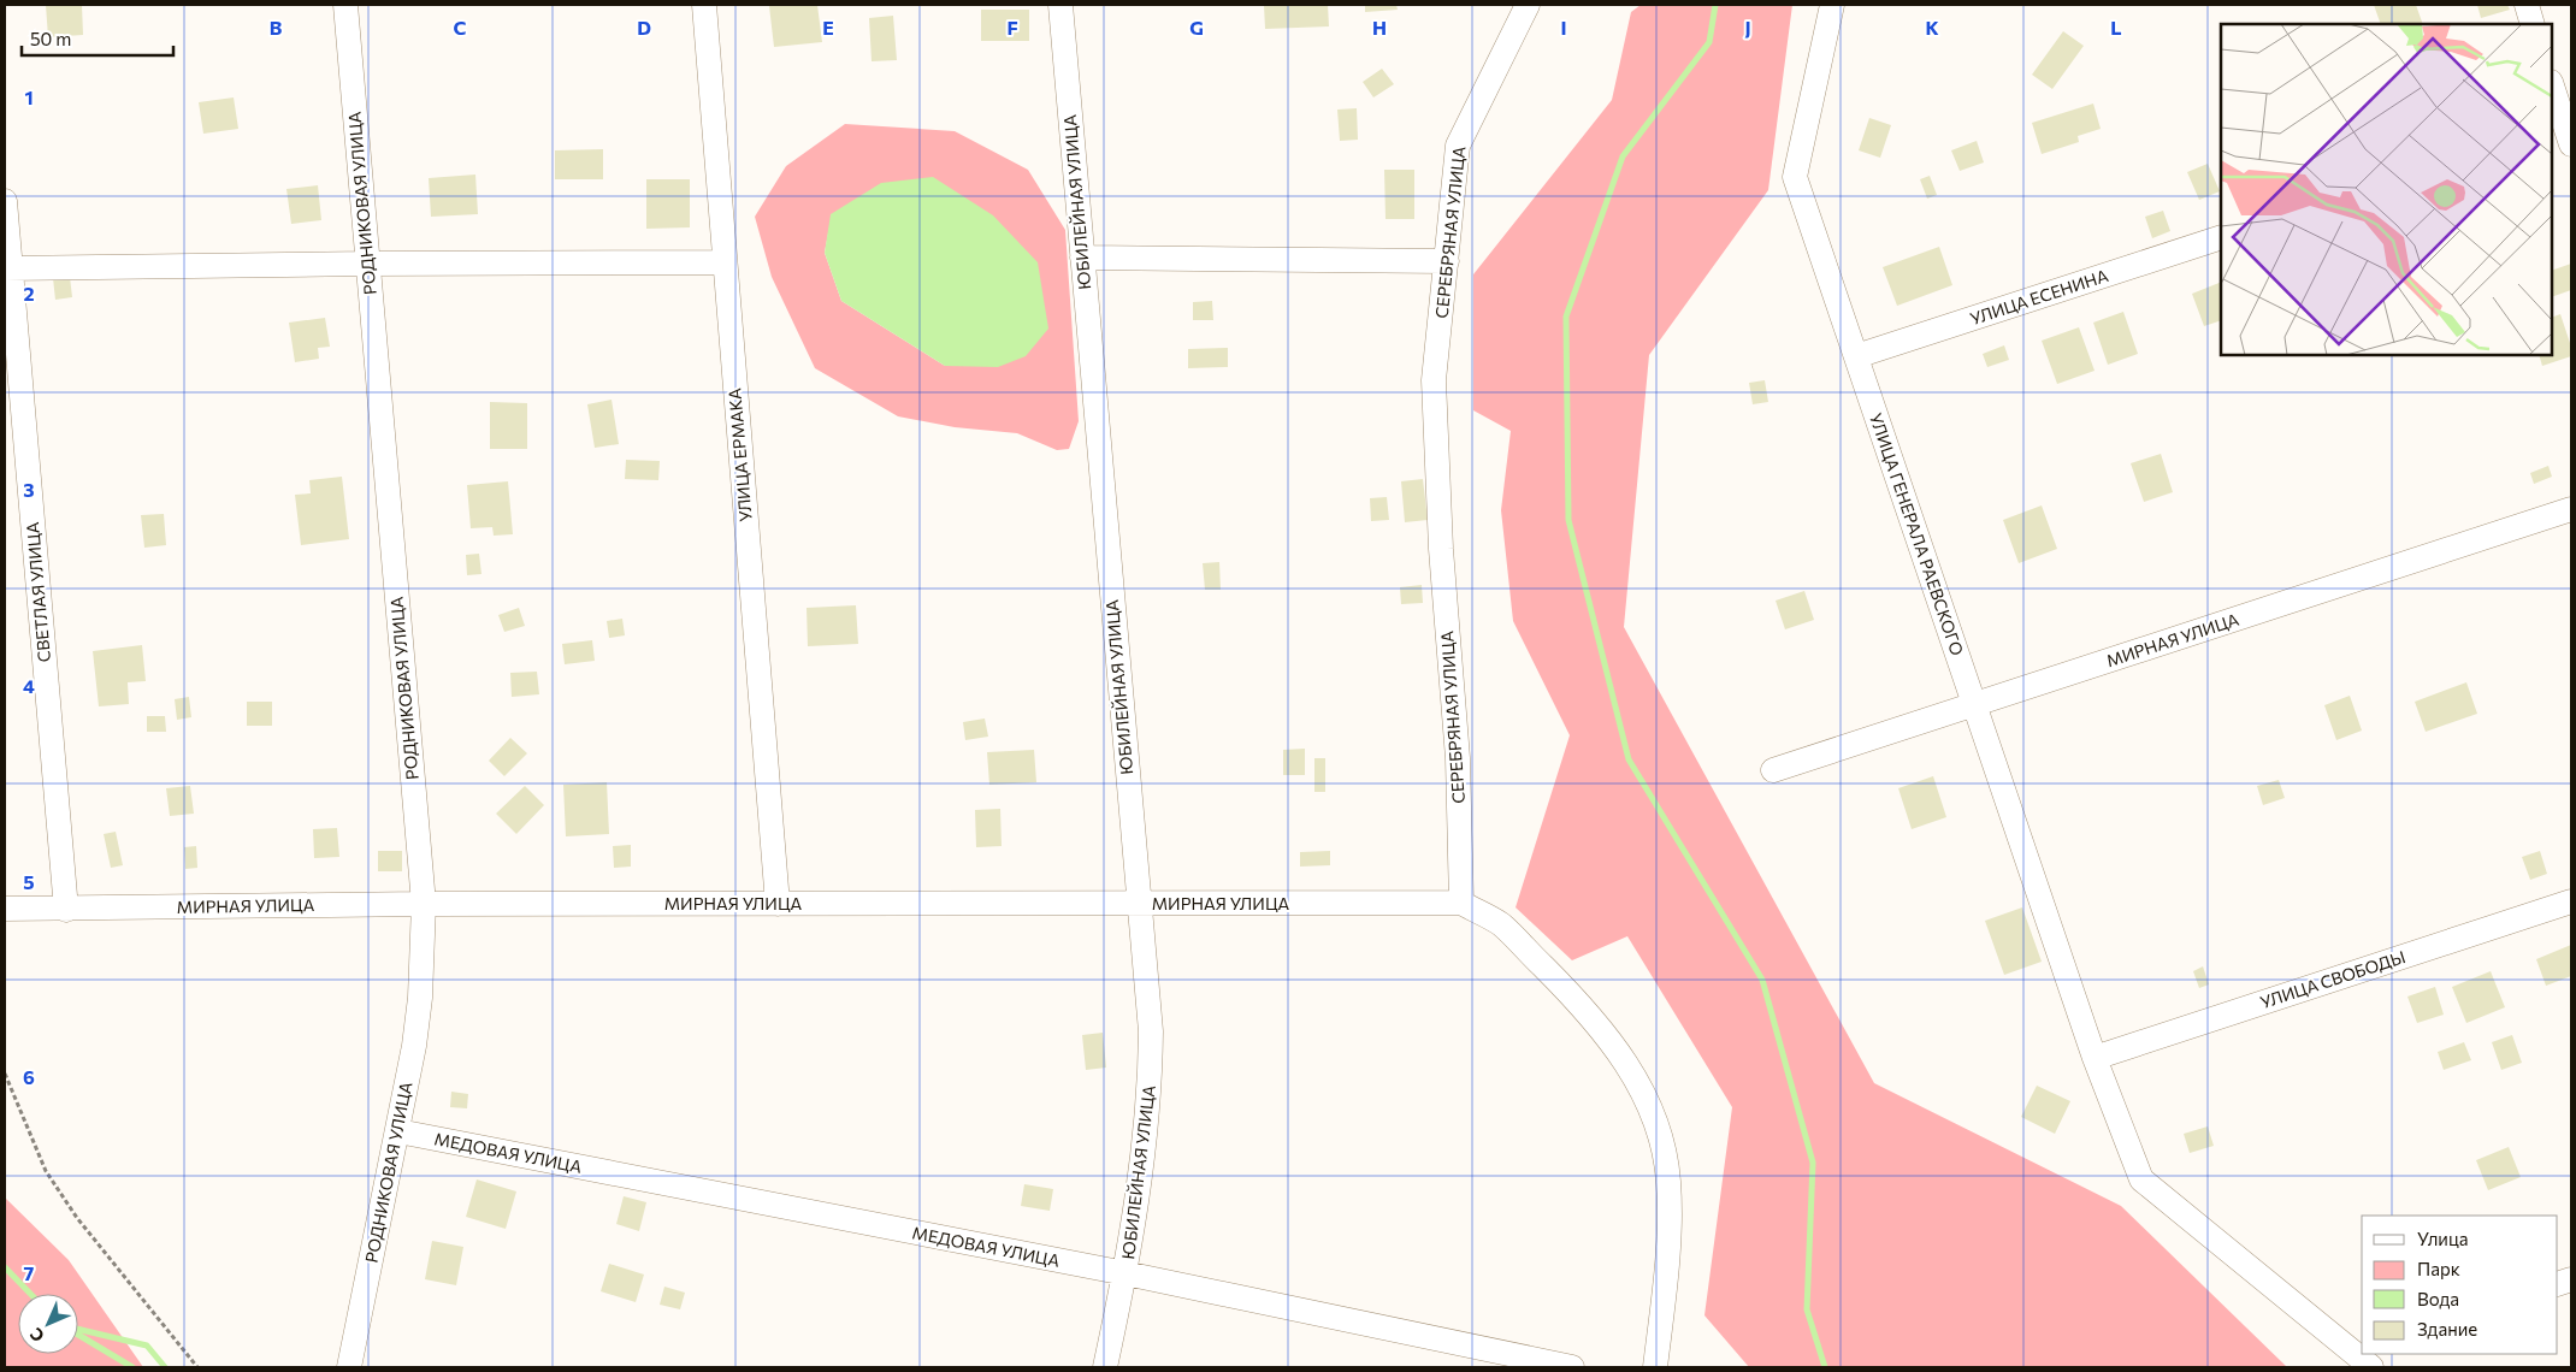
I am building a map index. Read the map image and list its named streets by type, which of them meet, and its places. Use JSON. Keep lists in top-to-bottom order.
{
  "streets": {
    "street": [
      "ЮБИЛЕЙНАЯ УЛИЦА",
      "РОДНИКОВАЯ УЛИЦА",
      "СЕРЕБРЯНАЯ УЛИЦА",
      "УЛИЦА ЕСЕНИНА",
      "УЛИЦА ЕРМАКА",
      "УЛИЦА ГЕНЕРАЛА РАЕВСКОГО",
      "СВЕТЛАЯ УЛИЦА",
      "МИРНАЯ УЛИЦА",
      "УЛИЦА СВОБОДЫ",
      "МЕДОВАЯ УЛИЦА"
    ]
  },
  "crossings": [
    ["ЮБИЛЕЙНАЯ УЛИЦА", "МИРНАЯ УЛИЦА"],
    ["ЮБИЛЕЙНАЯ УЛИЦА", "МЕДОВАЯ УЛИЦА"],
    ["РОДНИКОВАЯ УЛИЦА", "МИРНАЯ УЛИЦА"],
    ["РОДНИКОВАЯ УЛИЦА", "МЕДОВАЯ УЛИЦА"],
    ["СЕРЕБРЯНАЯ УЛИЦА", "МИРНАЯ УЛИЦА"],
    ["УЛИЦА ЕСЕНИНА", "УЛИЦА ГЕНЕРАЛА РАЕВСКОГО"],
    ["УЛИЦА ЕРМАКА", "МИРНАЯ УЛИЦА"],
    ["УЛИЦА ГЕНЕРАЛА РАЕВСКОГО", "МИРНАЯ УЛИЦА"],
    ["УЛИЦА ГЕНЕРАЛА РАЕВСКОГО", "УЛИЦА СВОБОДЫ"],
    ["СВЕТЛАЯ УЛИЦА", "МИРНАЯ УЛИЦА"]
  ],
  "legend": [
    "Улица",
    "Парк",
    "Вода",
    "Здание"
  ],
  "scale_bar": "50 m",
  "north": "bottom left",
  "grid": {
    "columns": [
      "B",
      "C",
      "D",
      "E",
      "F",
      "G",
      "H",
      "I",
      "J",
      "K",
      "L"
    ],
    "rows": [
      "1",
      "2",
      "3",
      "4",
      "5",
      "6",
      "7"
    ]
  }
}
